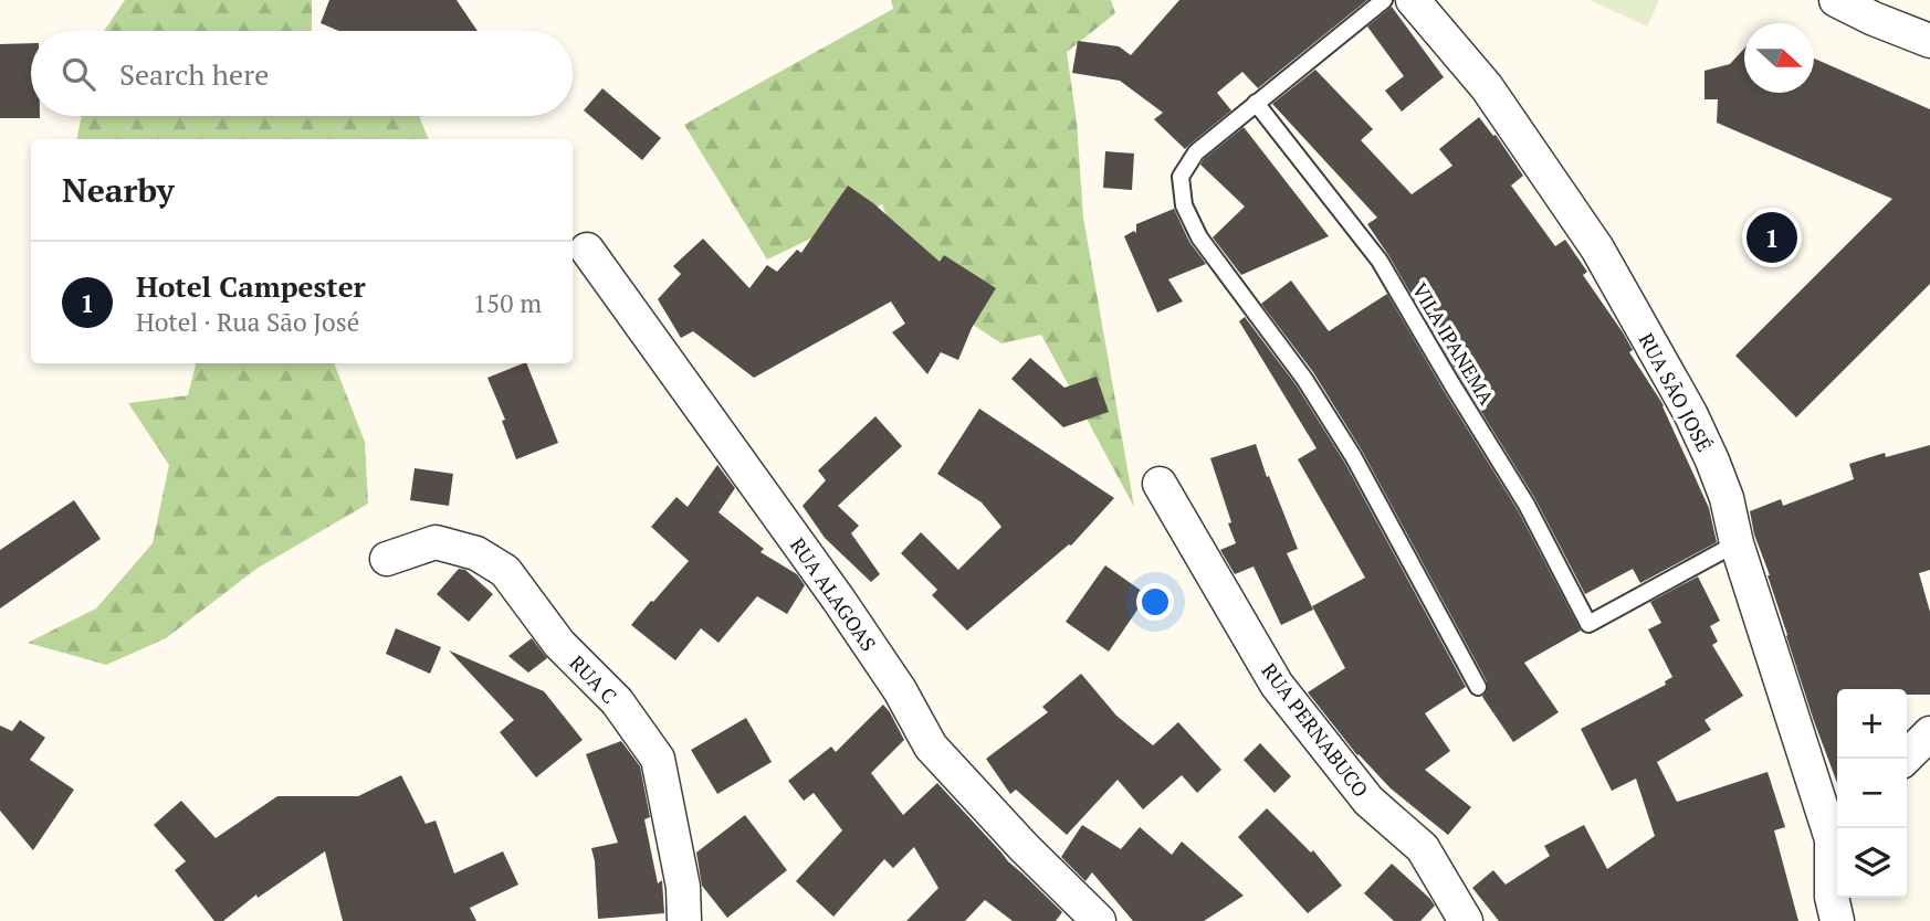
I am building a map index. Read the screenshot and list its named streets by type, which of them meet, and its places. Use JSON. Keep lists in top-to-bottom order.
{
  "streets": {
    "street": [
      "RUA SÃO JOSÉ",
      "RUA ALAGOAS",
      "RUA C",
      "RUA PERNABUCO"
    ],
    "lane": ["VILA IPANEMA"]
  },
  "crossings": [
    ["VILA IPANEMA", "RUA SÃO JOSÉ"]
  ],
  "north": "right",
  "page": {
    "search": "Search here",
    "heading": "Nearby",
    "pins": "1",
    "list": [
      {
        "mark": "1",
        "name": "Hotel Campester",
        "note": "Hotel · Rua São José",
        "value": "150 m"
      }
    ],
    "map_buttons": ["+", "−"]
  }
}
